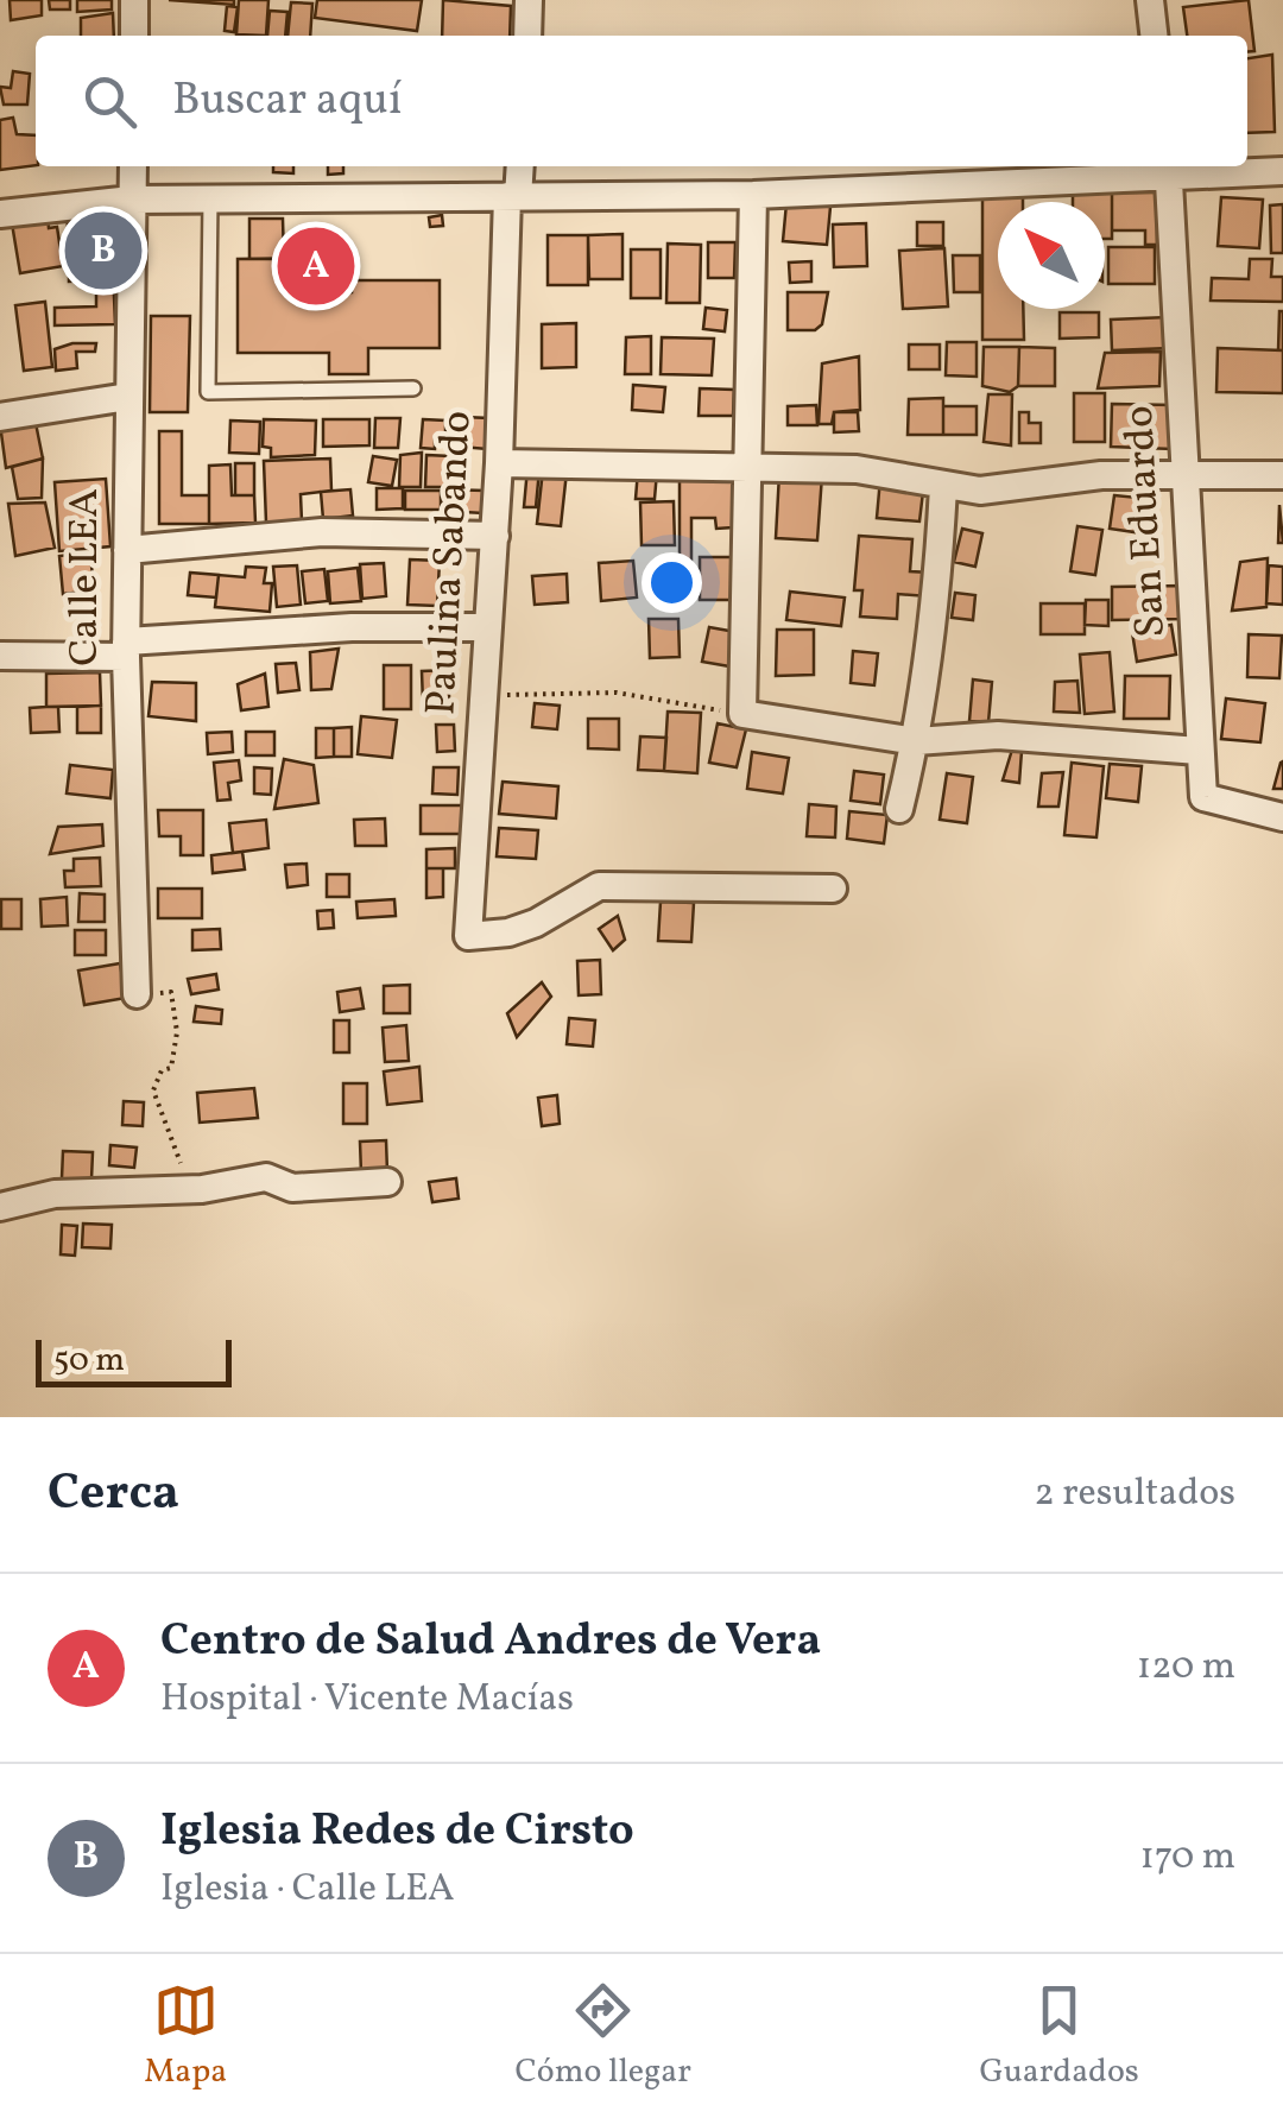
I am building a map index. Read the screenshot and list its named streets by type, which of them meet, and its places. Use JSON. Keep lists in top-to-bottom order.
{
  "streets": {
    "street": ["San Eduardo", "Paulina Sabando", "Calle LEA"]
  },
  "scale_bar": "50 m",
  "north": "top left",
  "page": {
    "search": "Buscar aquí",
    "pins": ["B", "A"],
    "scale": "50 m",
    "heading": ["Cerca", "2 resultados"],
    "list": [
      {
        "mark": "A",
        "name": "Centro de Salud Andres de Vera",
        "note": "Hospital · Vicente Macías",
        "value": "120 m"
      },
      {
        "mark": "B",
        "name": "Iglesia Redes de Cirsto",
        "note": "Iglesia · Calle LEA",
        "value": "170 m"
      }
    ],
    "nav": ["Mapa", "Cómo llegar", "Guardados"]
  }
}
